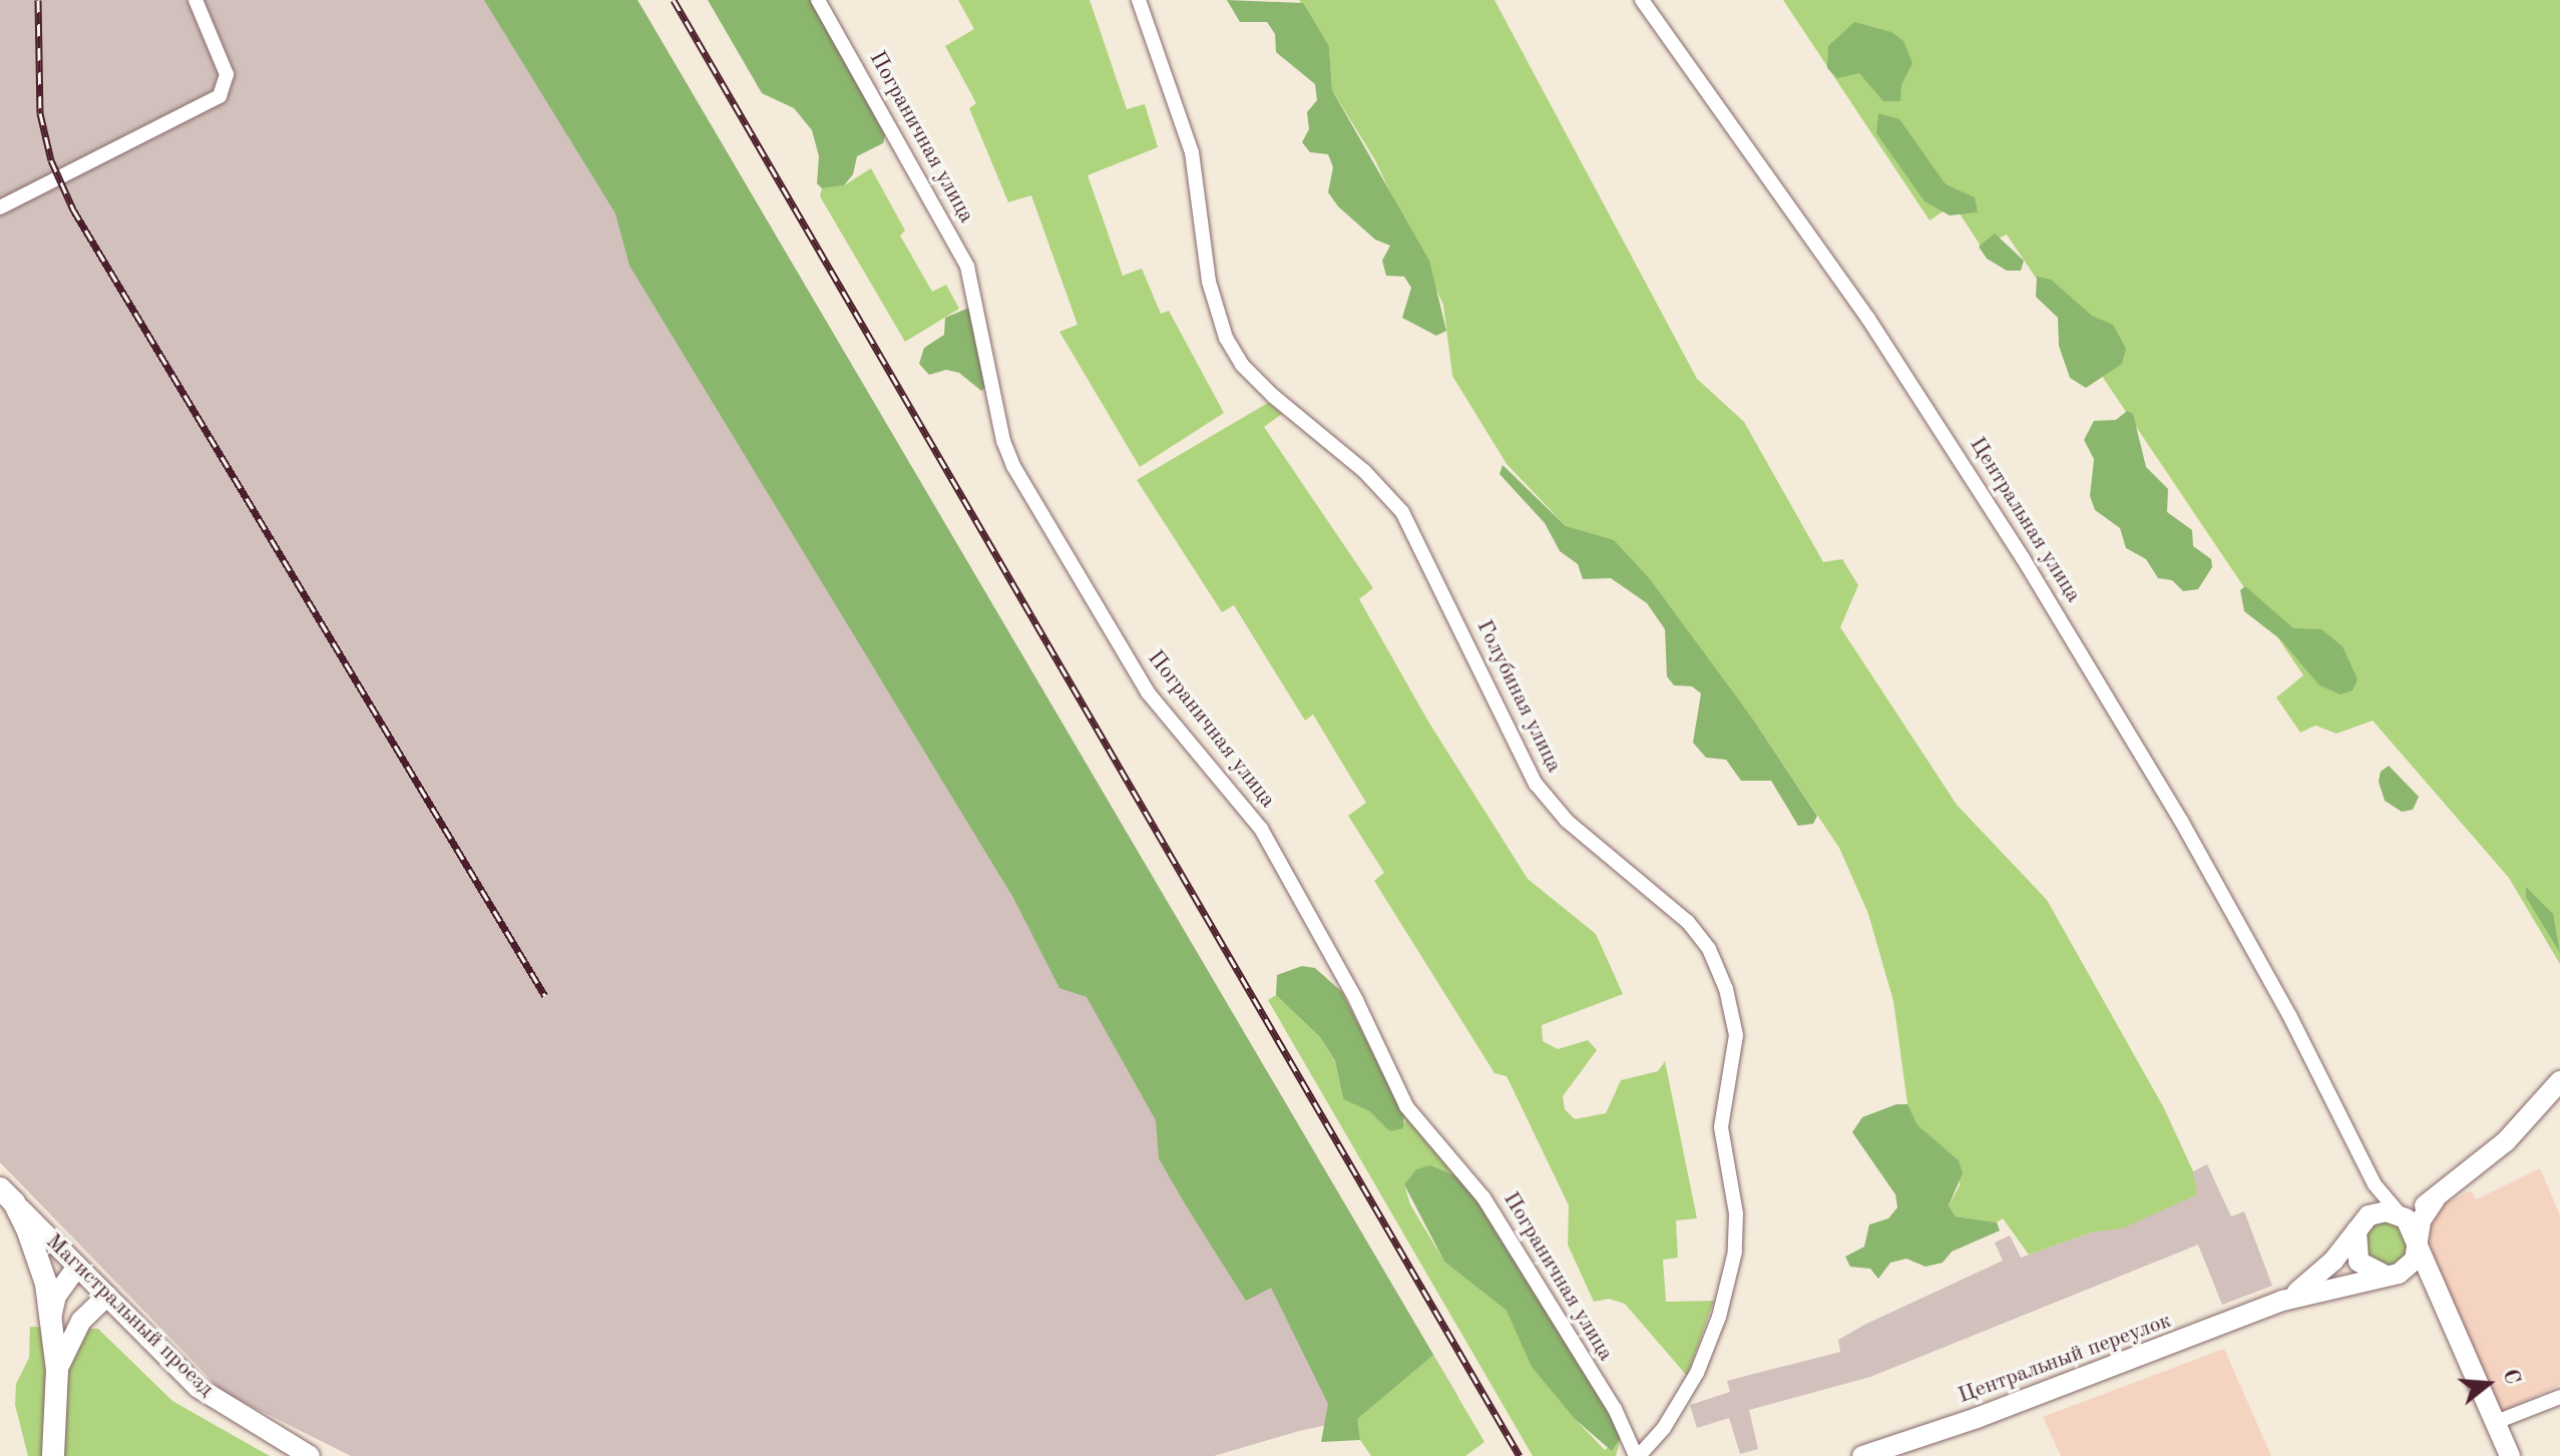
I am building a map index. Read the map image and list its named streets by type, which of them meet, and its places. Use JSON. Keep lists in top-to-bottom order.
{
  "streets": {
    "main road": ["Магистральный проезд", "Центральный переулок"],
    "street": ["Пограничная улица", "Центральная улица", "Голубиная улица"]
  },
  "crossings": [
    ["Пограничная улица", "Голубиная улица"]
  ],
  "north": "right"
}
